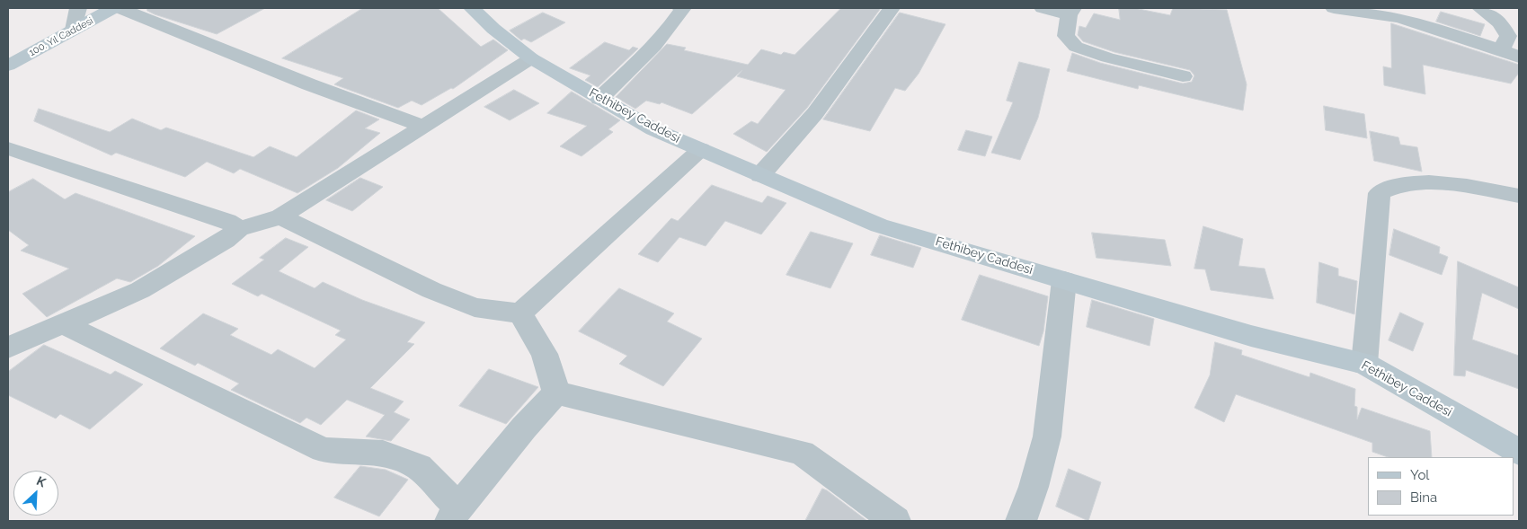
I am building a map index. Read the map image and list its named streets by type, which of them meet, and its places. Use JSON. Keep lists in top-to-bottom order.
{
  "streets": {
    "street": ["100. Yıl Caddesi", "Fethibey Caddesi"]
  },
  "legend": ["Yol", "Bina"],
  "north": "top right"
}
